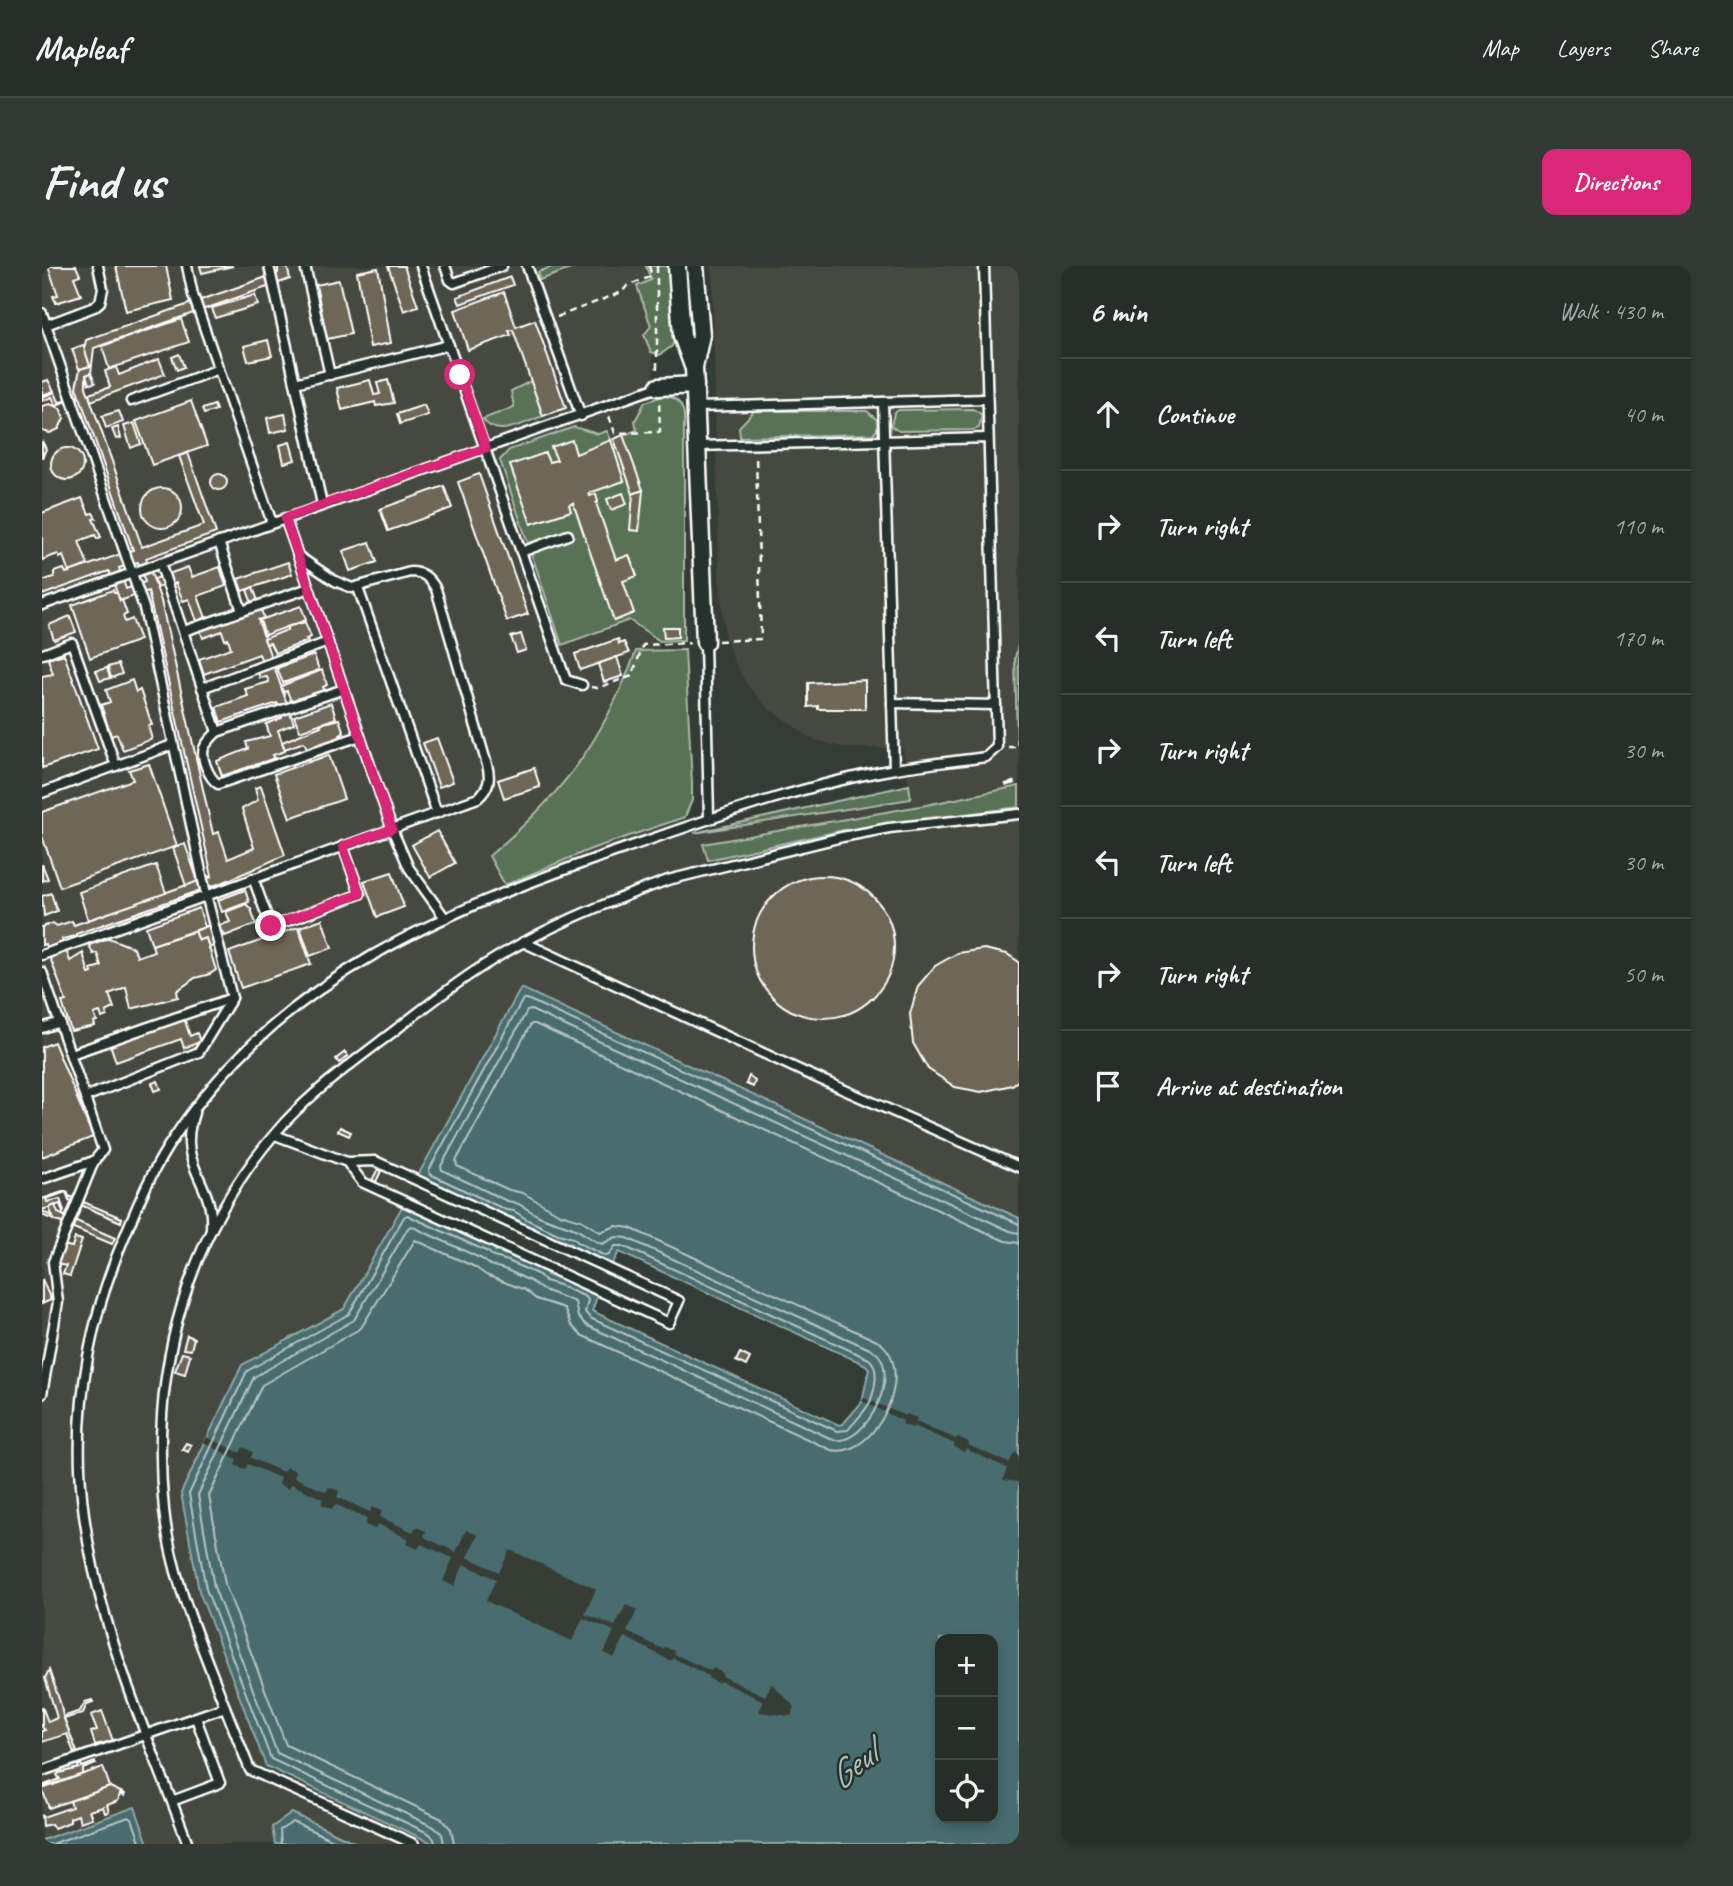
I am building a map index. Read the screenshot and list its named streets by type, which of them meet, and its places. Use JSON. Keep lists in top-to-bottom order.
{
  "water": ["Geul"],
  "page": {
    "header": "Mapleaf",
    "nav": ["Map", "Layers", "Share"],
    "buttons": "Directions",
    "title": "Find us",
    "heading": ["6 min", "Walk · 430 m"],
    "list": [
      ["Continue", "40 m"],
      ["Turn right", "110 m"],
      ["Turn left", "170 m"],
      ["Turn right", "30 m"],
      ["Turn left", "30 m"],
      ["Turn right", "50 m"],
      "Arrive at destination"
    ],
    "map_buttons": ["+", "−"]
  }
}
